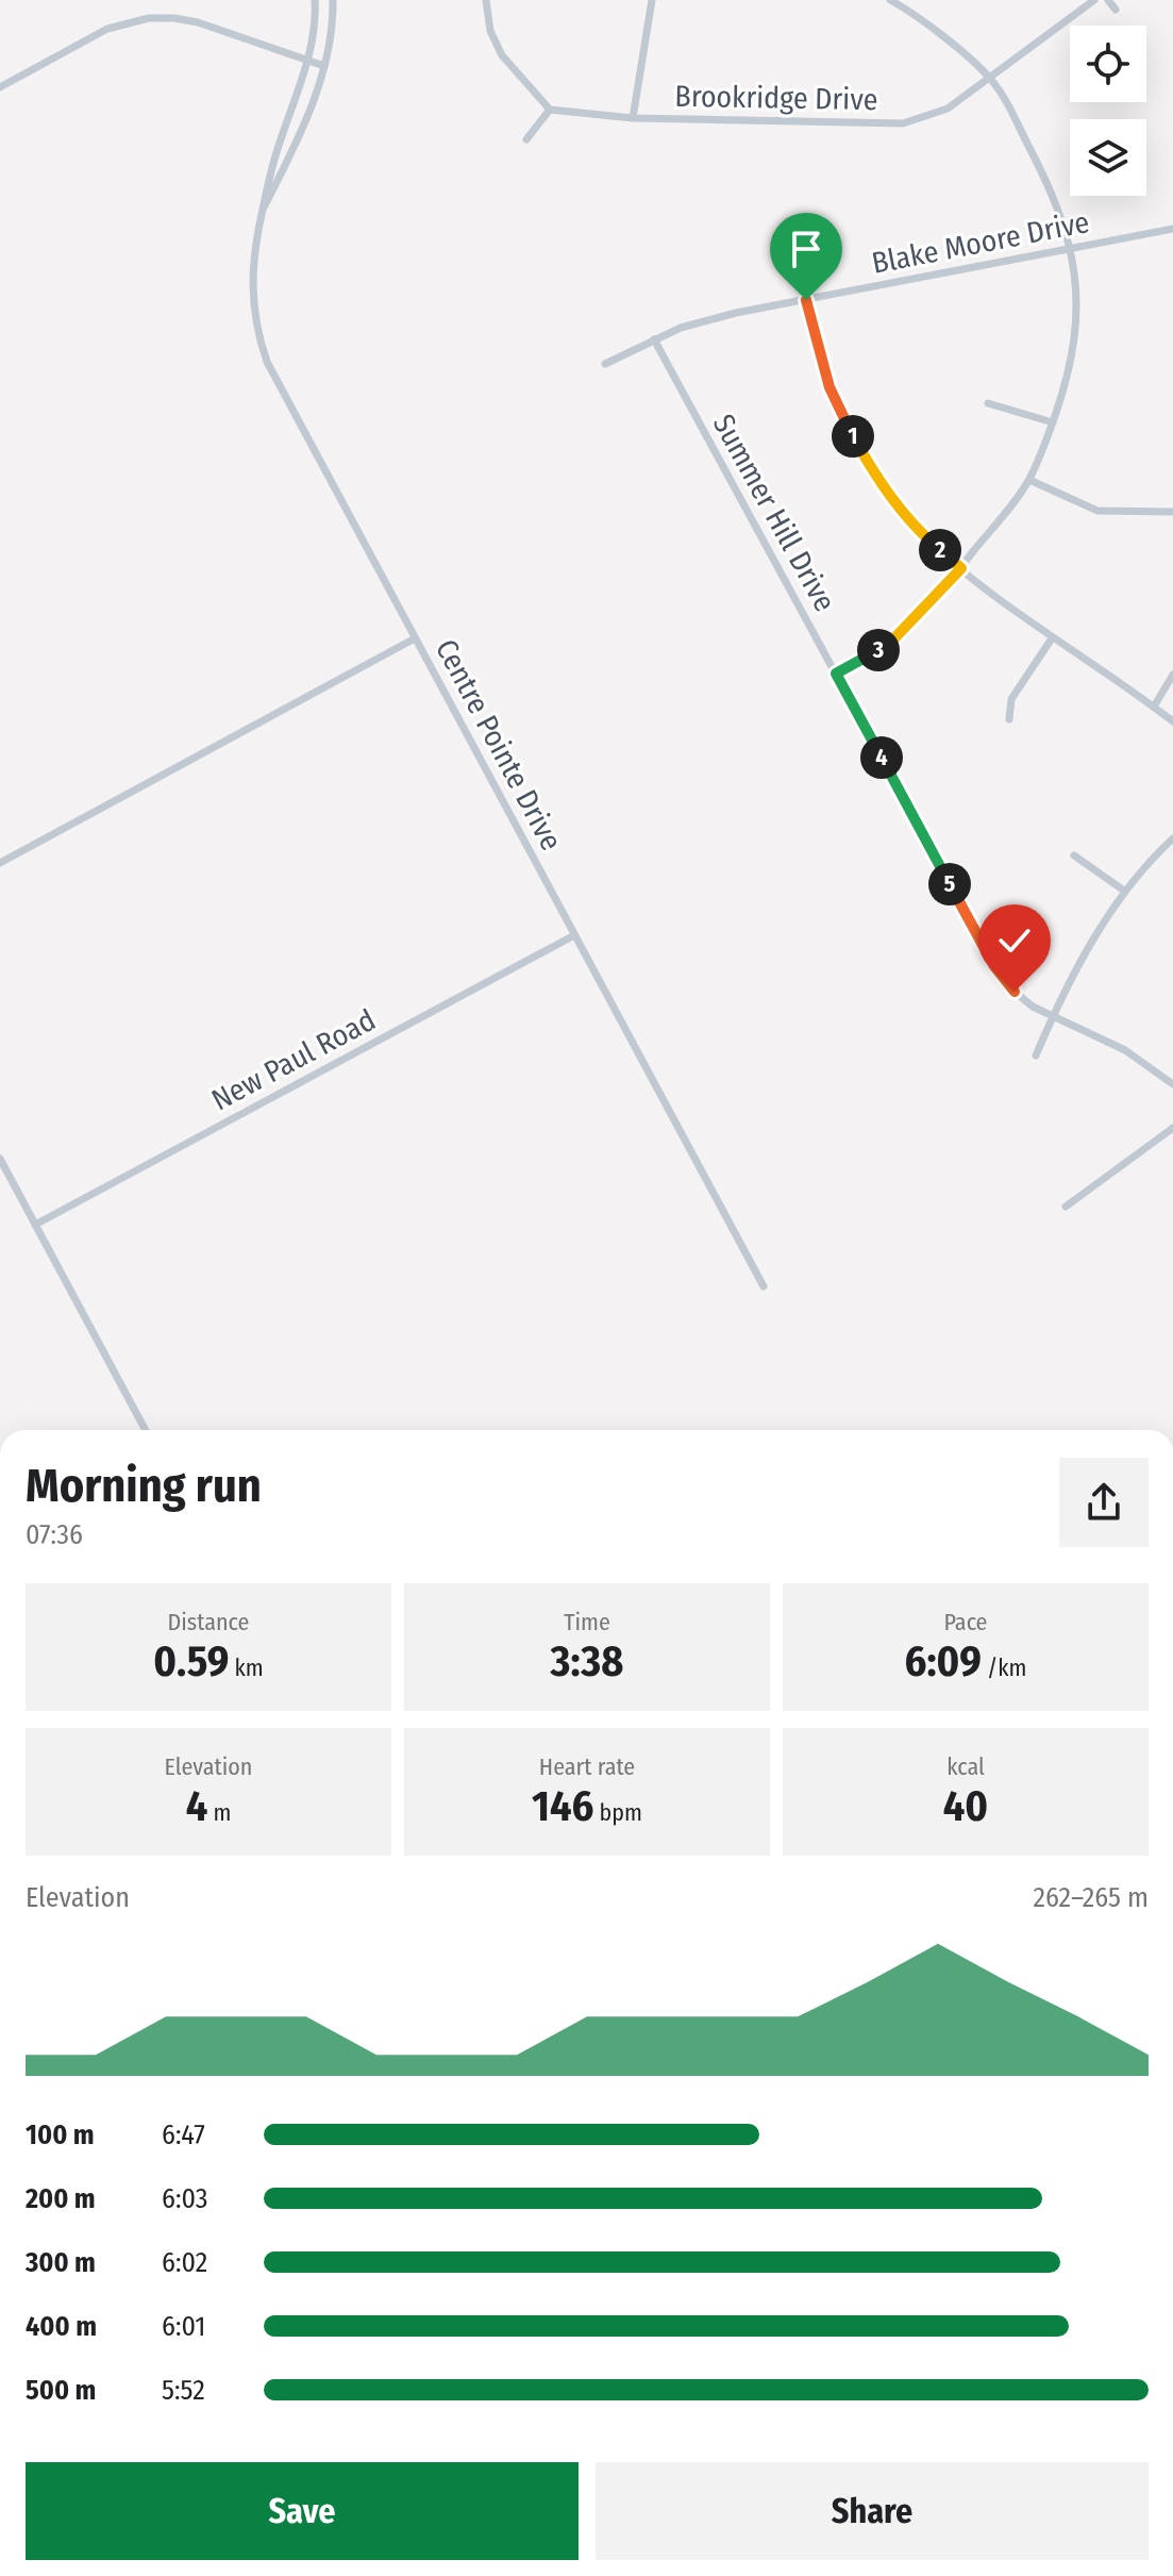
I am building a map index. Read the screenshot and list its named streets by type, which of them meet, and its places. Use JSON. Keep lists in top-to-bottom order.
{
  "streets": {
    "street": [
      "Brookridge Drive",
      "Blake Moore Drive",
      "Summer Hill Drive",
      "Centre Pointe Drive",
      "New Paul Road"
    ]
  },
  "crossings": [
    ["Blake Moore Drive", "Summer Hill Drive"],
    ["Centre Pointe Drive", "New Paul Road"]
  ],
  "page": {
    "pins": [
      "1",
      "2",
      "3",
      "4",
      "5"
    ],
    "heading": ["Morning run", "07:36"],
    "stats": [
      ["Distance", "0.59 km"],
      ["Time", "3:38"],
      ["Pace", "6:09 /km"],
      ["Elevation", "4 m"],
      ["Heart rate", "146 bpm"],
      ["kcal", "40"]
    ],
    "chart": ["Elevation", "262–265 m"],
    "list": [
      {
        "name": "100 m",
        "note": "6:47"
      },
      {
        "name": "200 m",
        "note": "6:03"
      },
      {
        "name": "300 m",
        "note": "6:02"
      },
      {
        "name": "400 m",
        "note": "6:01"
      },
      {
        "name": "500 m",
        "note": "5:52"
      }
    ],
    "buttons": ["Save", "Share"]
  }
}
